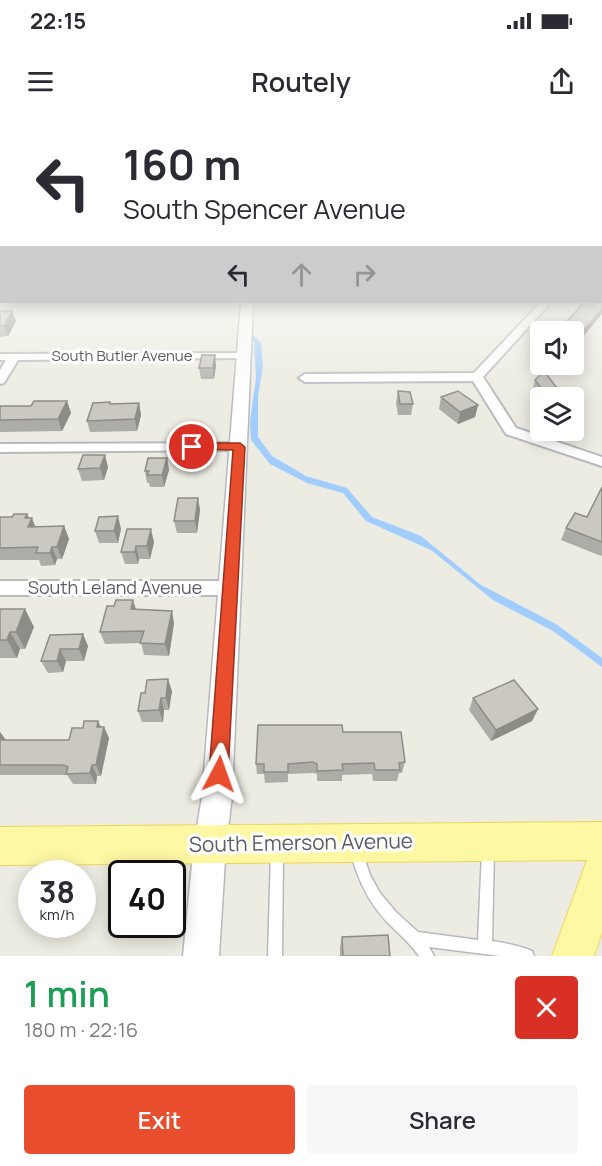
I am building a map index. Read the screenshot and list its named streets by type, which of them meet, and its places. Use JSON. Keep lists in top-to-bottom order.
{
  "streets": {
    "main road": ["South Emerson Avenue"],
    "street": ["South Butler Avenue", "South Leland Avenue"]
  },
  "page": {
    "status": "22:15",
    "header": "Routely",
    "turn": ["160 m", "South Spencer Avenue"],
    "speed": "38 km/h",
    "limit": "40",
    "heading": ["1 min", "180 m · 22:16"],
    "buttons": ["Exit", "Share"]
  }
}
